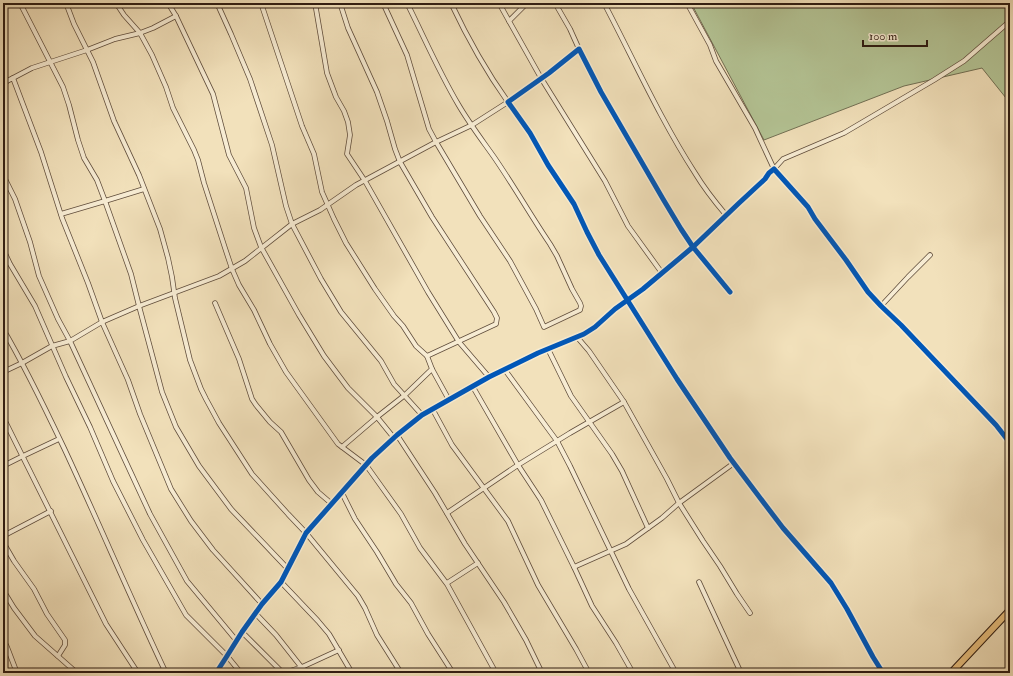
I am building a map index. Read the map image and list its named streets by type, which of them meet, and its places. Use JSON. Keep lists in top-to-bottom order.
{
  "scale_bar": "100 m"
}
